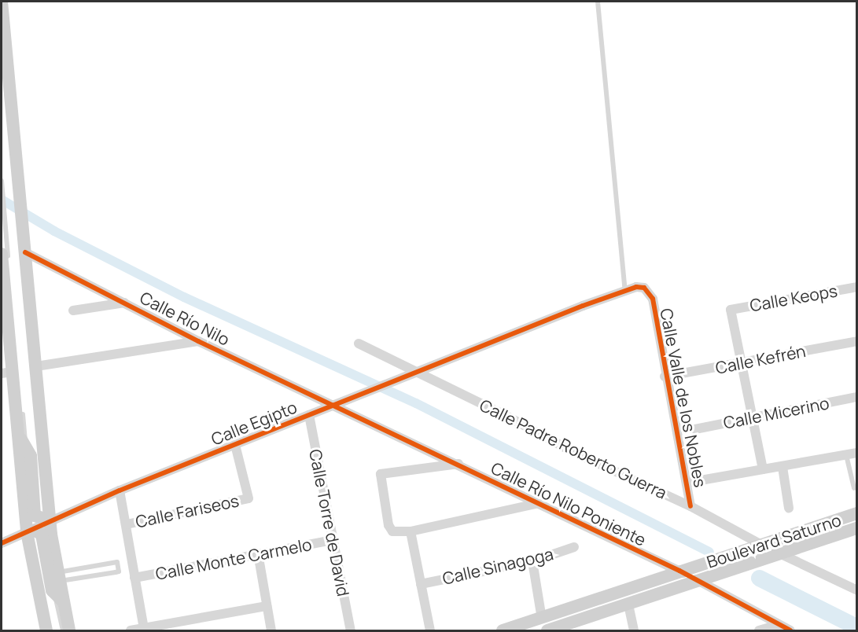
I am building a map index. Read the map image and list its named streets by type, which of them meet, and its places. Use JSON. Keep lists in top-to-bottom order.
{
  "streets": {
    "main road": ["Boulevard Saturno"],
    "street": [
      "Calle Keops",
      "Calle Río Nilo",
      "Calle Kefrén",
      "Calle Valle de los Nobles",
      "Calle Micerino",
      "Calle Egipto",
      "Calle Padre Roberto Guerra",
      "Calle Río Nilo Poniente",
      "Calle Fariseos",
      "Calle Torre de David",
      "Calle Monte Carmelo",
      "Calle Sinagoga"
    ]
  },
  "crossings": [
    ["Calle Keops", "Calle Kefrén"],
    ["Calle Río Nilo", "Calle Egipto"],
    ["Calle Río Nilo", "Calle Río Nilo Poniente"],
    ["Calle Kefrén", "Calle Valle de los Nobles"],
    ["Calle Valle de los Nobles", "Calle Egipto"],
    ["Calle Valle de los Nobles", "Calle Padre Roberto Guerra"],
    ["Calle Egipto", "Calle Padre Roberto Guerra"],
    ["Calle Egipto", "Calle Río Nilo Poniente"],
    ["Calle Egipto", "Calle Fariseos"],
    ["Calle Egipto", "Calle Torre de David"],
    ["Calle Padre Roberto Guerra", "Boulevard Saturno"],
    ["Calle Río Nilo Poniente", "Boulevard Saturno"],
    ["Calle Torre de David", "Calle Monte Carmelo"]
  ]
}
